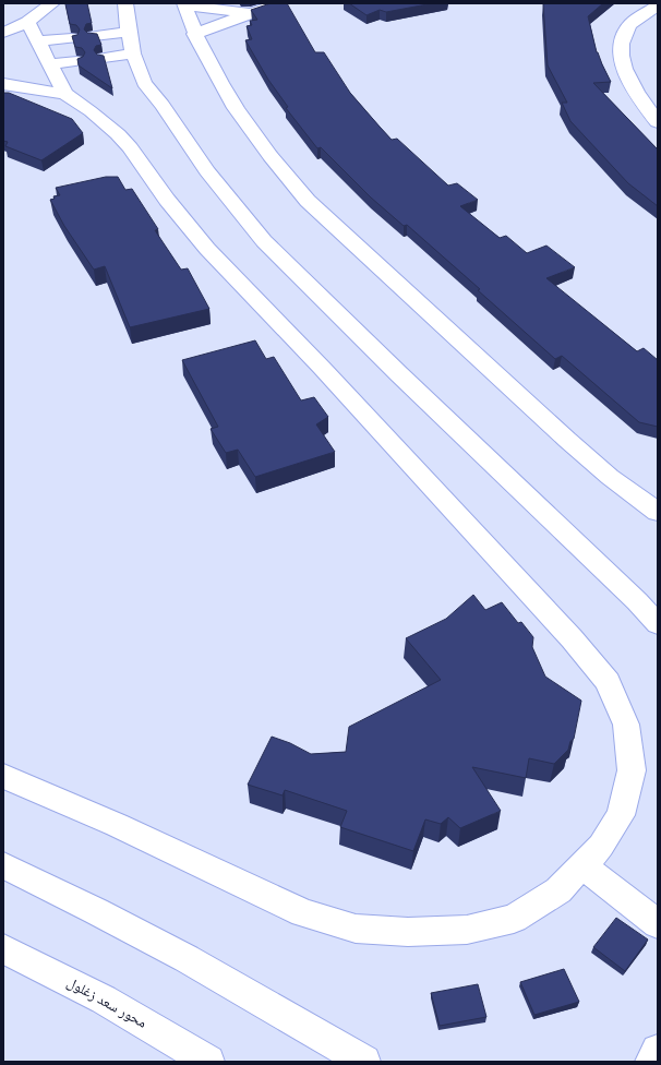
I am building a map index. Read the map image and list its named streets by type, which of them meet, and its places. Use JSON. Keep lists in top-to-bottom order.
{
  "streets": {
    "street": ["محور سعد زغلول"]
  }
}
